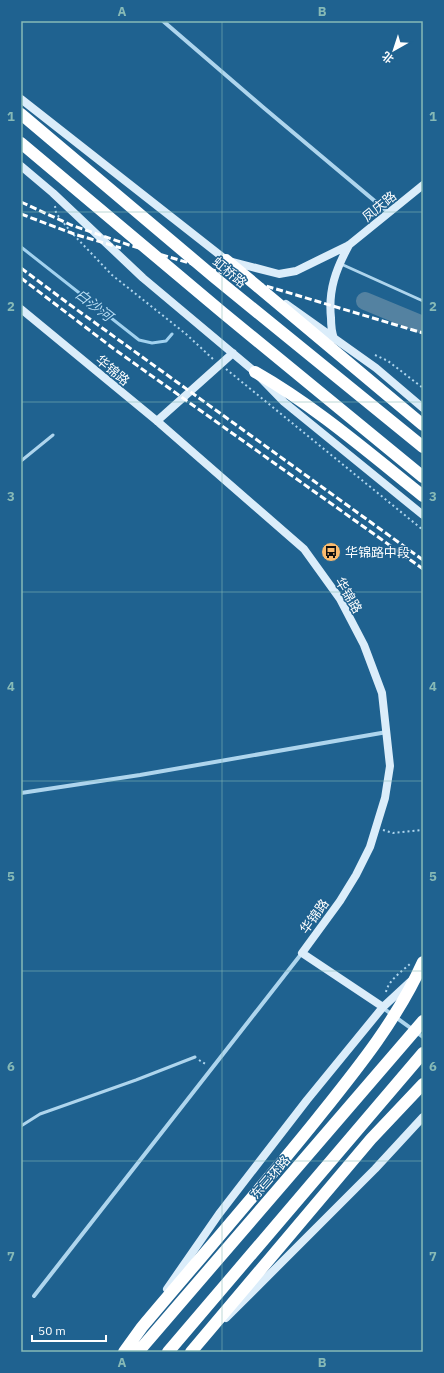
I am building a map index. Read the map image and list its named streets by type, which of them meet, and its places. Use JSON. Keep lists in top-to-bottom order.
{
  "streets": {
    "highway": ["虹桥路", "东三环路"],
    "main road": ["凤庆路", "华锦路"]
  },
  "water": ["白沙河"],
  "places": {
    "bus stop": ["华锦路中段"]
  },
  "scale_bar": "50 m",
  "north": "bottom left",
  "grid": {
    "columns": ["A", "B"],
    "rows": [
      "1",
      "2",
      "3",
      "4",
      "5",
      "6",
      "7"
    ]
  }
}
